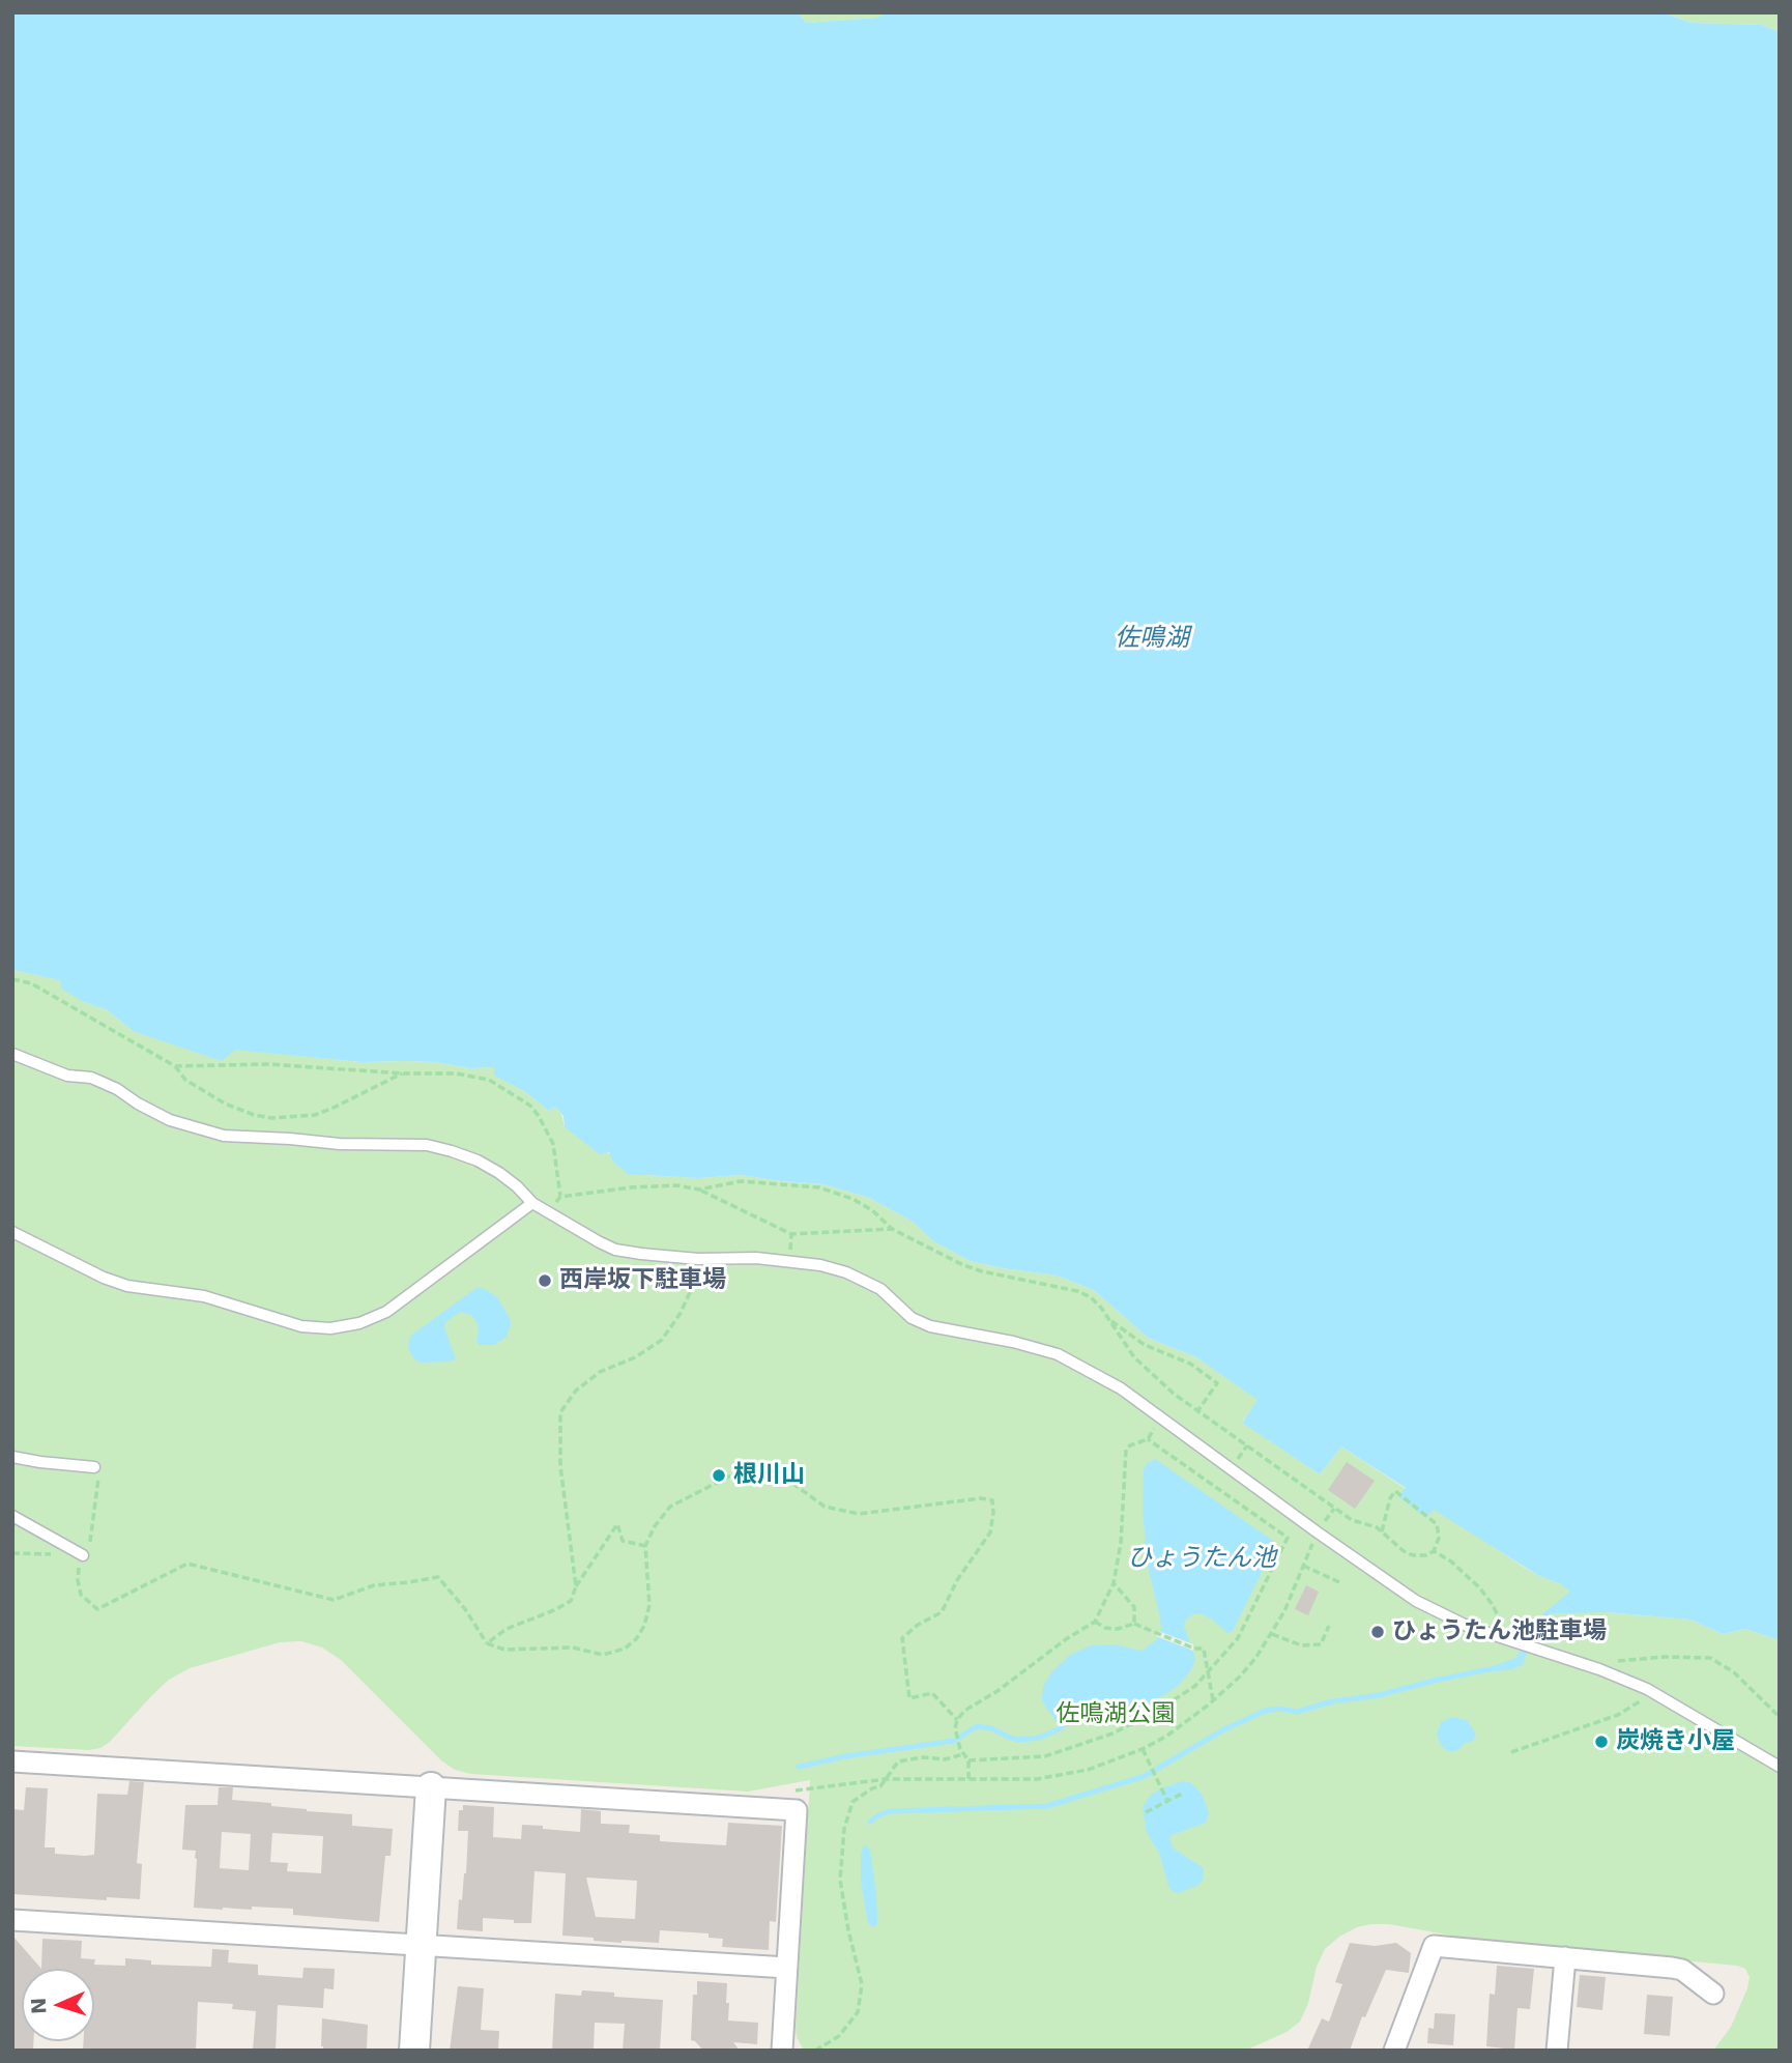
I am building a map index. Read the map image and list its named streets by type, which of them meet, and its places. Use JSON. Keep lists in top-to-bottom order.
{
  "water": ["佐鳴湖", "ひょうたん池"],
  "parks": ["佐鳴湖公園"],
  "places": [
    "西岸坂下駐車場",
    "根川山",
    "ひょうたん池駐車場",
    "炭焼き小屋"
  ],
  "north": "left"
}
